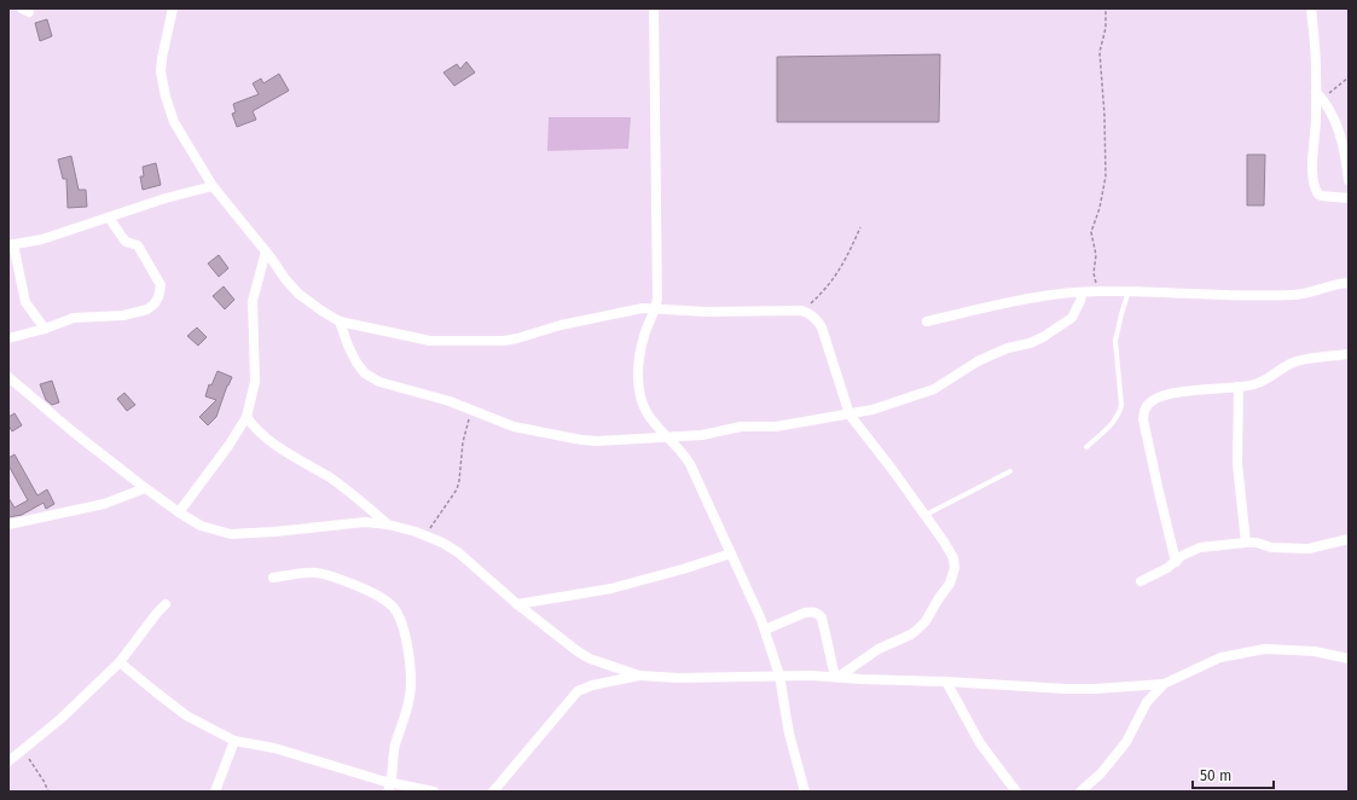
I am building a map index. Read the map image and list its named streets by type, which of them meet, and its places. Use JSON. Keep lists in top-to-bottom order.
{
  "scale_bar": "50 m"
}
